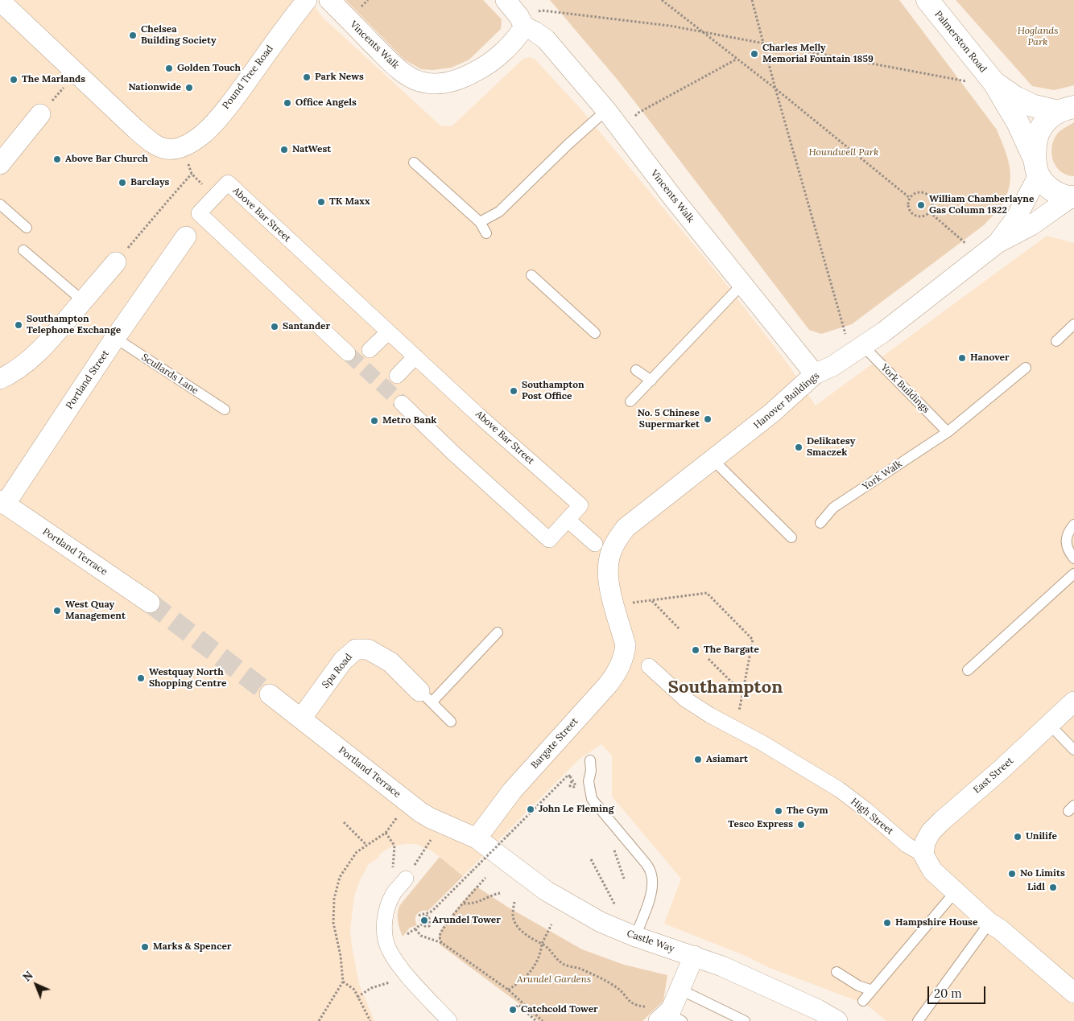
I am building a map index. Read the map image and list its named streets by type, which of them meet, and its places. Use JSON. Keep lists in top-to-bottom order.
{
  "streets": {
    "street": [
      "Palmerston Road",
      "Vincents Walk",
      "Pound Tree Road",
      "Above Bar Street",
      "Portland Street",
      "Hanover Buildings",
      "Portland Terrace",
      "Spa Road",
      "Bargate Street",
      "East Street",
      "High Street",
      "Castle Way"
    ],
    "lane": ["Scullards Lane", "York Buildings", "York Walk"]
  },
  "crossings": [
    ["Palmerston Road", "Hanover Buildings"],
    ["Vincents Walk", "Hanover Buildings"],
    ["Scullards Lane", "Portland Street"],
    ["Portland Street", "Portland Terrace"],
    ["York Buildings", "Hanover Buildings"],
    ["York Buildings", "York Walk"],
    ["Hanover Buildings", "Bargate Street"],
    ["Portland Terrace", "Spa Road"],
    ["Portland Terrace", "Bargate Street"],
    ["Portland Terrace", "Castle Way"],
    ["Bargate Street", "Castle Way"],
    ["East Street", "High Street"]
  ],
  "districts": ["Southampton"],
  "parks": ["Hoglands Park", "Houndwell Park", "Arundel Gardens"],
  "places": [
    "Chelsea Building Society",
    "Charles Melly Memorial Fountain 1859",
    "Golden Touch",
    "Park News",
    "The Marlands",
    "Nationwide",
    "Office Angels",
    "NatWest",
    "Above Bar Church",
    "Barclays",
    "TK Maxx",
    "William Chamberlayne Gas Column 1822",
    "Southampton Telephone Exchange",
    "Santander",
    "Hanover",
    "Southampton Post Office",
    "No. 5 Chinese Supermarket",
    "Metro Bank",
    "Delikatesy Smaczek",
    "West Quay Management",
    "The Bargate",
    "Westquay North Shopping Centre",
    "Asiamart",
    "John Le Fleming",
    "The Gym",
    "Tesco Express",
    "Unilife",
    "No Limits",
    "Lidl",
    "Arundel Tower",
    "Hampshire House",
    "Marks & Spencer",
    "Catchcold Tower"
  ],
  "scale_bar": "20 m",
  "north": "top left"
}
